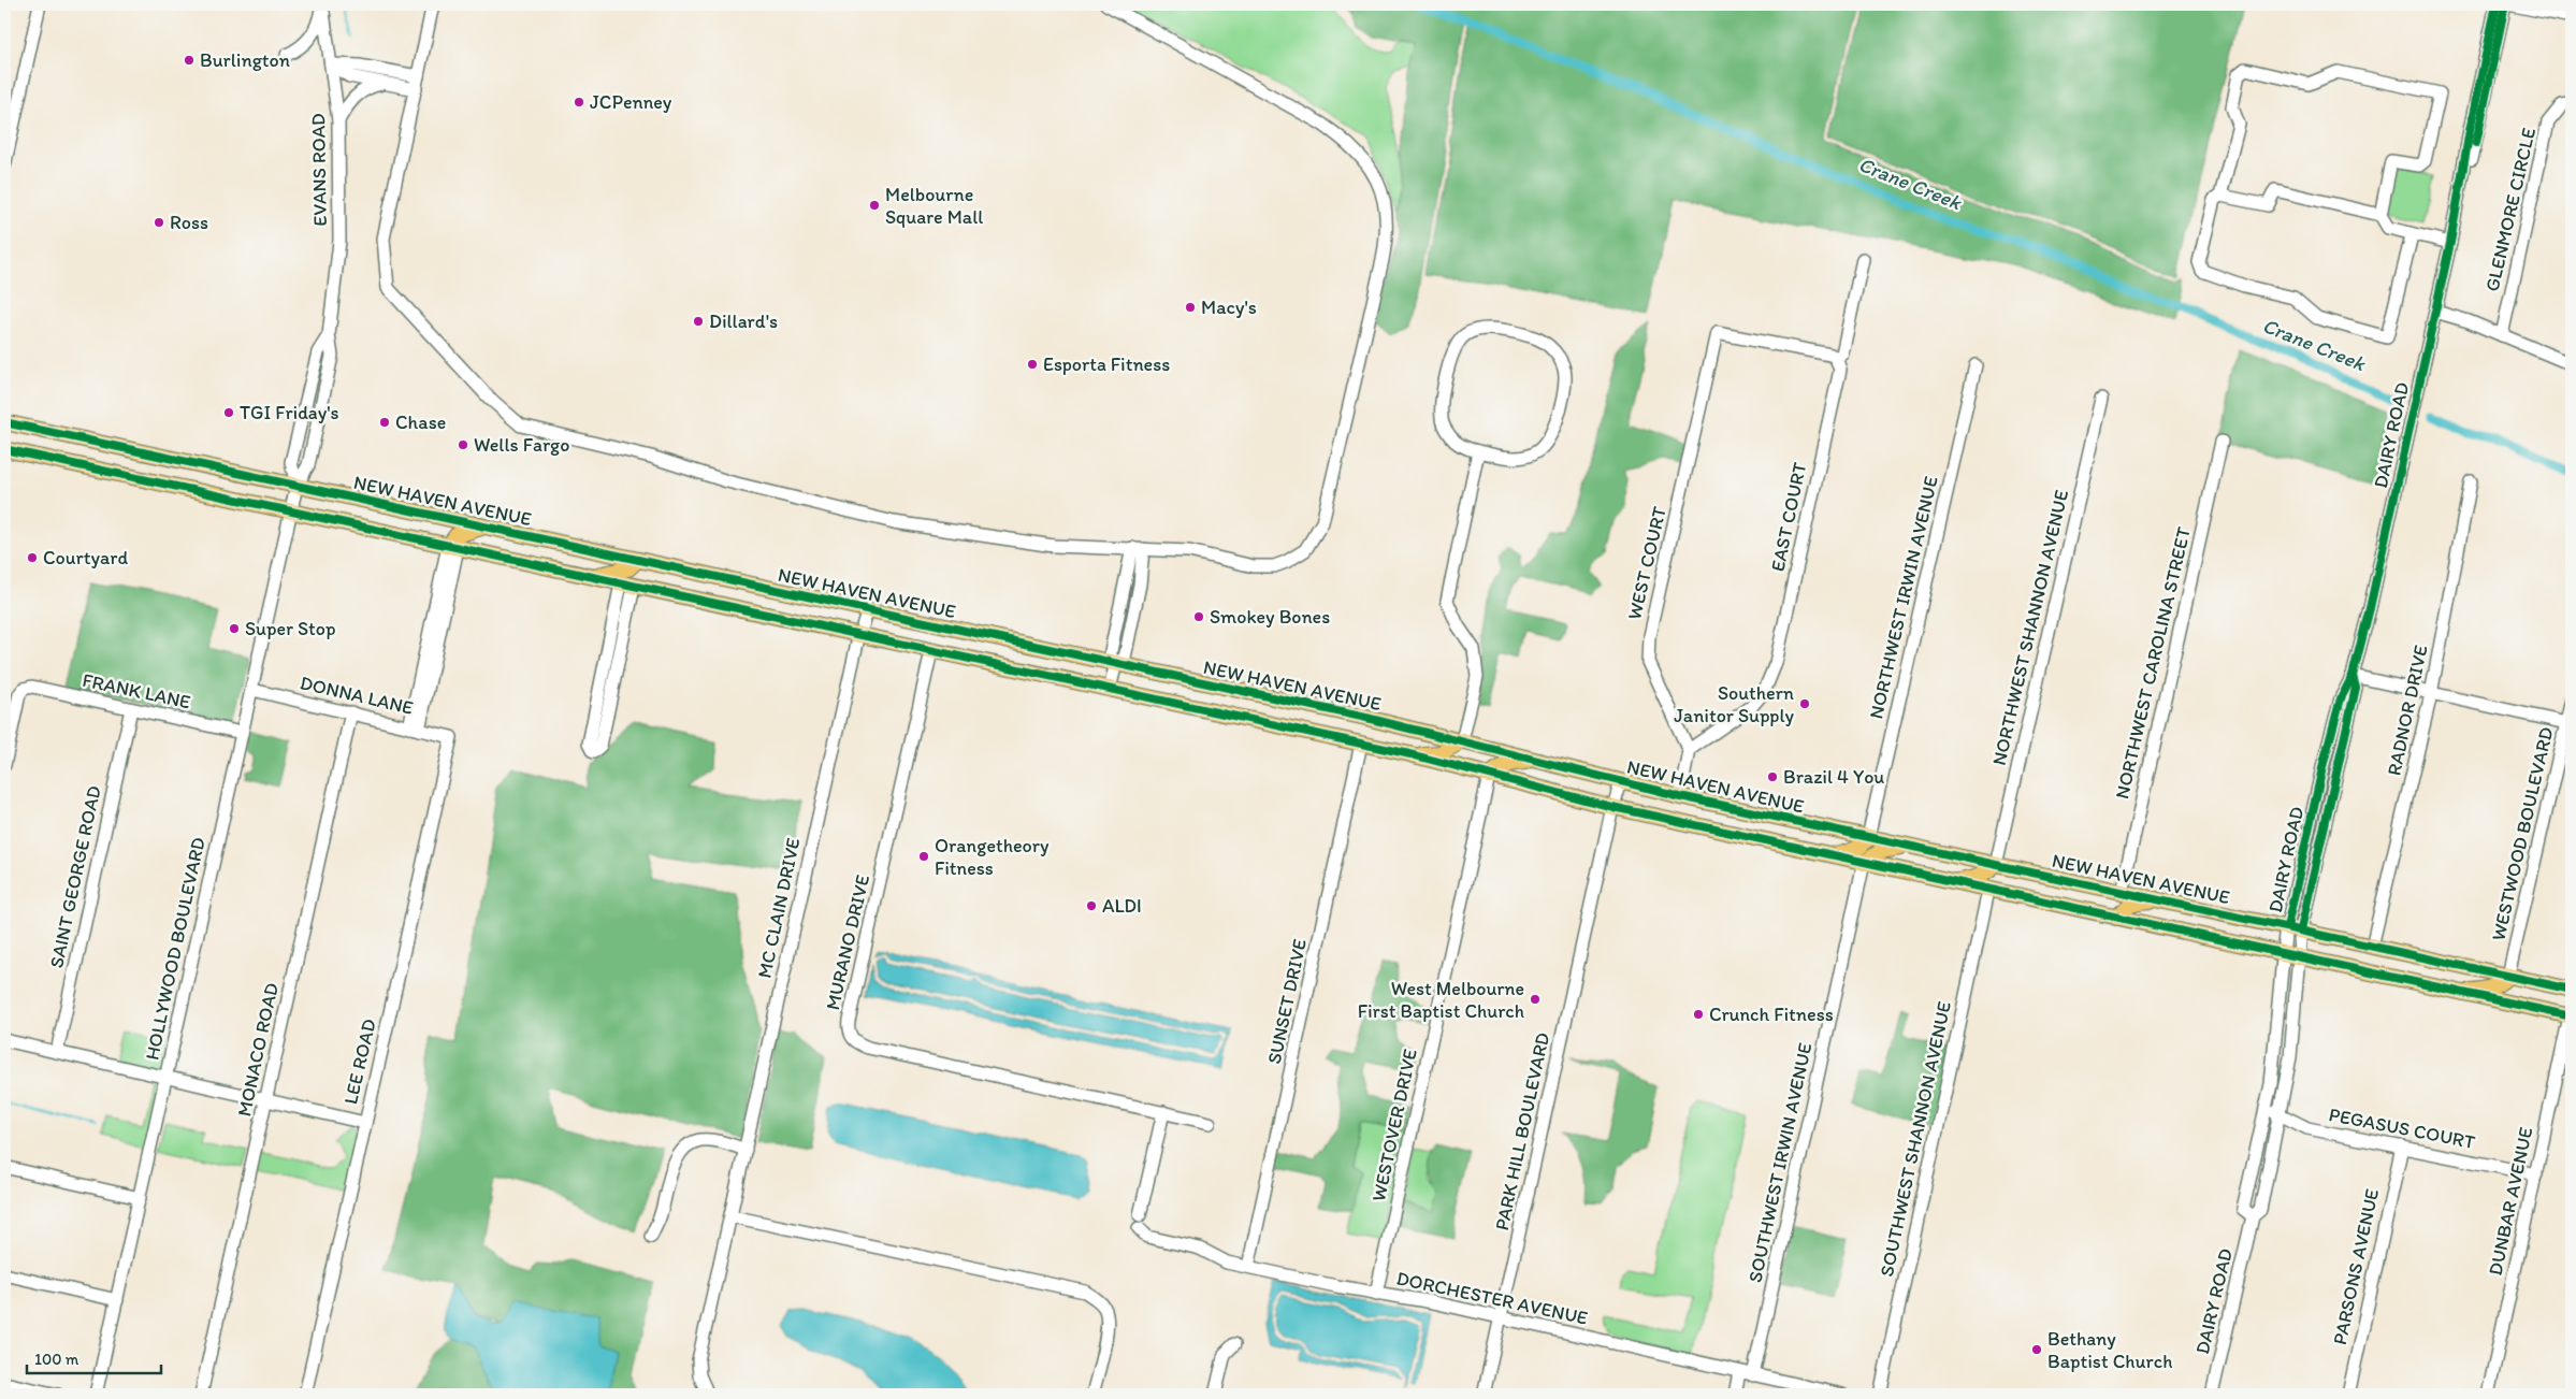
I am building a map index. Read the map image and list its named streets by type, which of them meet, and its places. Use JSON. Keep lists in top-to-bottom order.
{
  "streets": {
    "main road": ["NEW HAVEN AVENUE"],
    "street": [
      "EVANS ROAD",
      "GLENMORE CIRCLE",
      "DAIRY ROAD",
      "EAST COURT",
      "WEST COURT",
      "NORTHWEST IRWIN AVENUE",
      "NORTHWEST SHANNON AVENUE",
      "NORTHWEST CAROLINA STREET",
      "FRANK LANE",
      "DONNA LANE",
      "RADNOR DRIVE",
      "WESTWOOD BOULEVARD",
      "SAINT GEORGE ROAD",
      "MC CLAIN DRIVE",
      "MURANO DRIVE",
      "HOLLYWOOD BOULEVARD",
      "SUNSET DRIVE",
      "MONACO ROAD",
      "LEE ROAD",
      "WESTOVER DRIVE",
      "PEGASUS COURT",
      "PARK HILL BOULEVARD",
      "SOUTHWEST SHANNON AVENUE",
      "SOUTHWEST IRWIN AVENUE",
      "DUNBAR AVENUE",
      "PARSONS AVENUE",
      "DORCHESTER AVENUE"
    ]
  },
  "crossings": [
    ["EVANS ROAD", "NEW HAVEN AVENUE"],
    ["EVANS ROAD", "HOLLYWOOD BOULEVARD"],
    ["DAIRY ROAD", "NEW HAVEN AVENUE"],
    ["DAIRY ROAD", "PEGASUS COURT"],
    ["NEW HAVEN AVENUE", "NORTHWEST IRWIN AVENUE"],
    ["NEW HAVEN AVENUE", "NORTHWEST SHANNON AVENUE"],
    ["NEW HAVEN AVENUE", "NORTHWEST CAROLINA STREET"],
    ["NEW HAVEN AVENUE", "RADNOR DRIVE"],
    ["NEW HAVEN AVENUE", "WESTWOOD BOULEVARD"],
    ["NEW HAVEN AVENUE", "MC CLAIN DRIVE"],
    ["NEW HAVEN AVENUE", "PARK HILL BOULEVARD"],
    ["EAST COURT", "WEST COURT"],
    ["FRANK LANE", "SAINT GEORGE ROAD"],
    ["FRANK LANE", "HOLLYWOOD BOULEVARD"],
    ["DONNA LANE", "HOLLYWOOD BOULEVARD"],
    ["DONNA LANE", "MONACO ROAD"],
    ["DONNA LANE", "LEE ROAD"],
    ["SUNSET DRIVE", "DORCHESTER AVENUE"],
    ["WESTOVER DRIVE", "DORCHESTER AVENUE"],
    ["PEGASUS COURT", "DUNBAR AVENUE"],
    ["PEGASUS COURT", "PARSONS AVENUE"],
    ["PARK HILL BOULEVARD", "DORCHESTER AVENUE"],
    ["SOUTHWEST IRWIN AVENUE", "DORCHESTER AVENUE"]
  ],
  "water": ["Crane Creek"],
  "places": [
    "Burlington",
    "JCPenney",
    "Melbourne Square Mall",
    "Ross",
    "Macy's",
    "Dillard's",
    "Esporta Fitness",
    "TGI Friday's",
    "Chase",
    "Wells Fargo",
    "Courtyard",
    "Smokey Bones",
    "Super Stop",
    "Southern Janitor Supply",
    "Brazil 4 You",
    "Orangetheory Fitness",
    "ALDI",
    "West Melbourne First Baptist Church",
    "Crunch Fitness",
    "Bethany Baptist Church"
  ],
  "scale_bar": "100 m"
}
